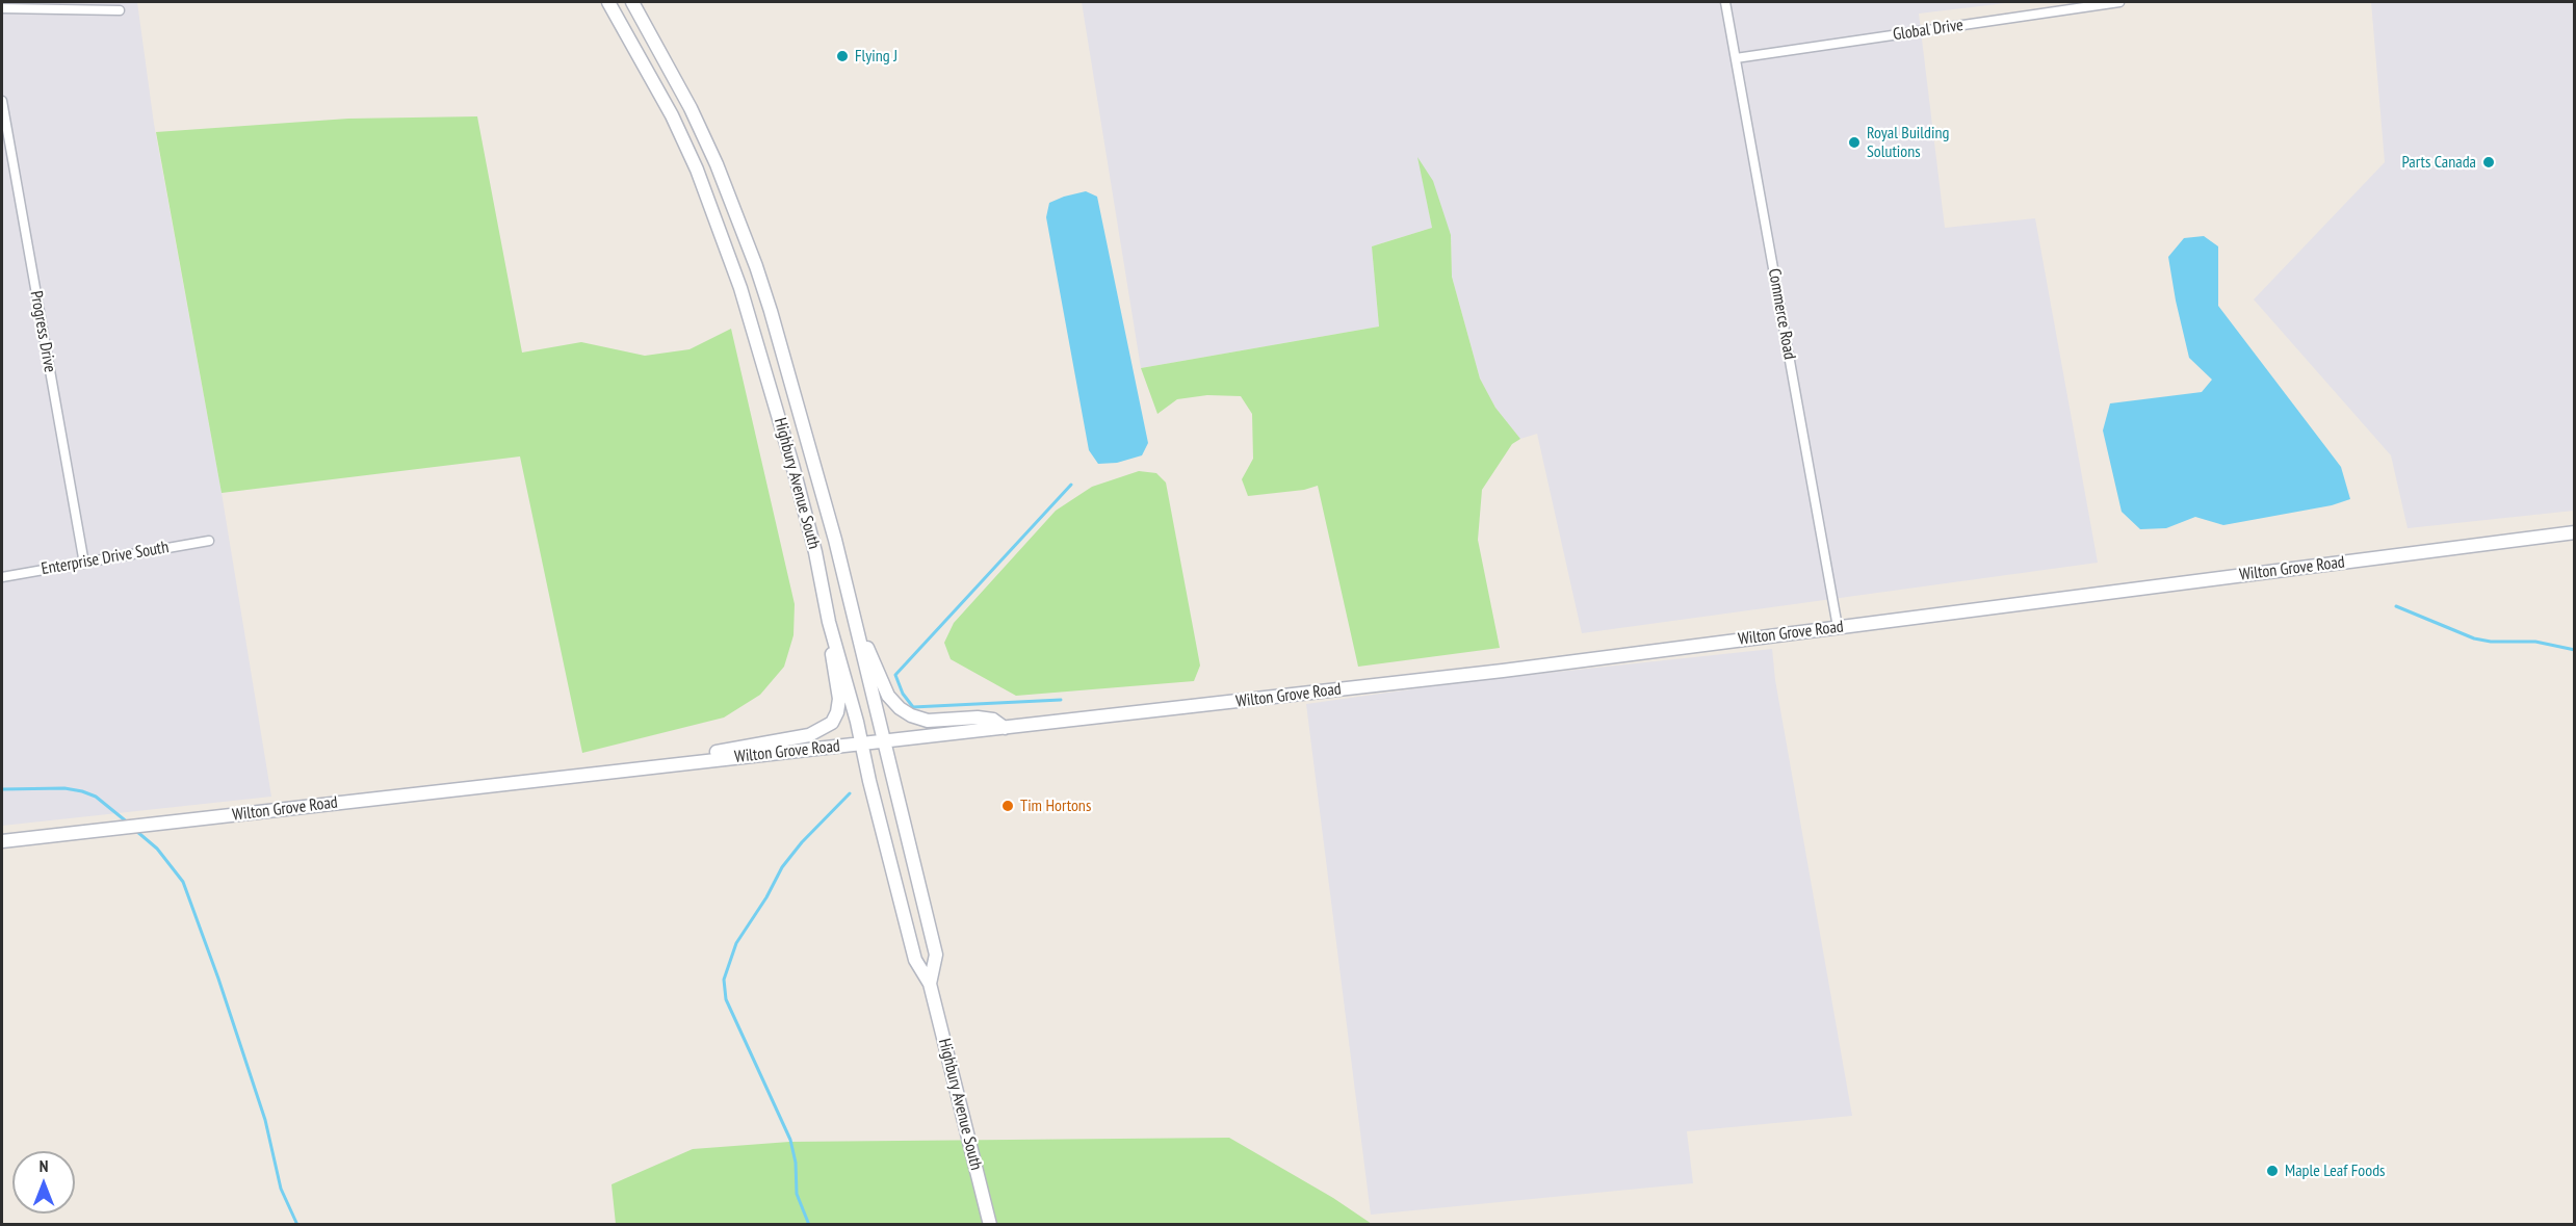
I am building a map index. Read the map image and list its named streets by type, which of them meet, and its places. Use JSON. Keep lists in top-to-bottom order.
{
  "streets": {
    "main road": ["Highbury Avenue South", "Wilton Grove Road"],
    "street": [
      "Global Drive",
      "Commerce Road",
      "Progress Drive",
      "Enterprise Drive South"
    ]
  },
  "crossings": [
    ["Global Drive", "Commerce Road"],
    ["Commerce Road", "Wilton Grove Road"],
    ["Progress Drive", "Enterprise Drive South"],
    ["Highbury Avenue South", "Wilton Grove Road"]
  ],
  "places": [
    "Flying J",
    "Royal Building Solutions",
    "Parts Canada",
    "Tim Hortons",
    "Maple Leaf Foods"
  ],
  "north": "top"
}
